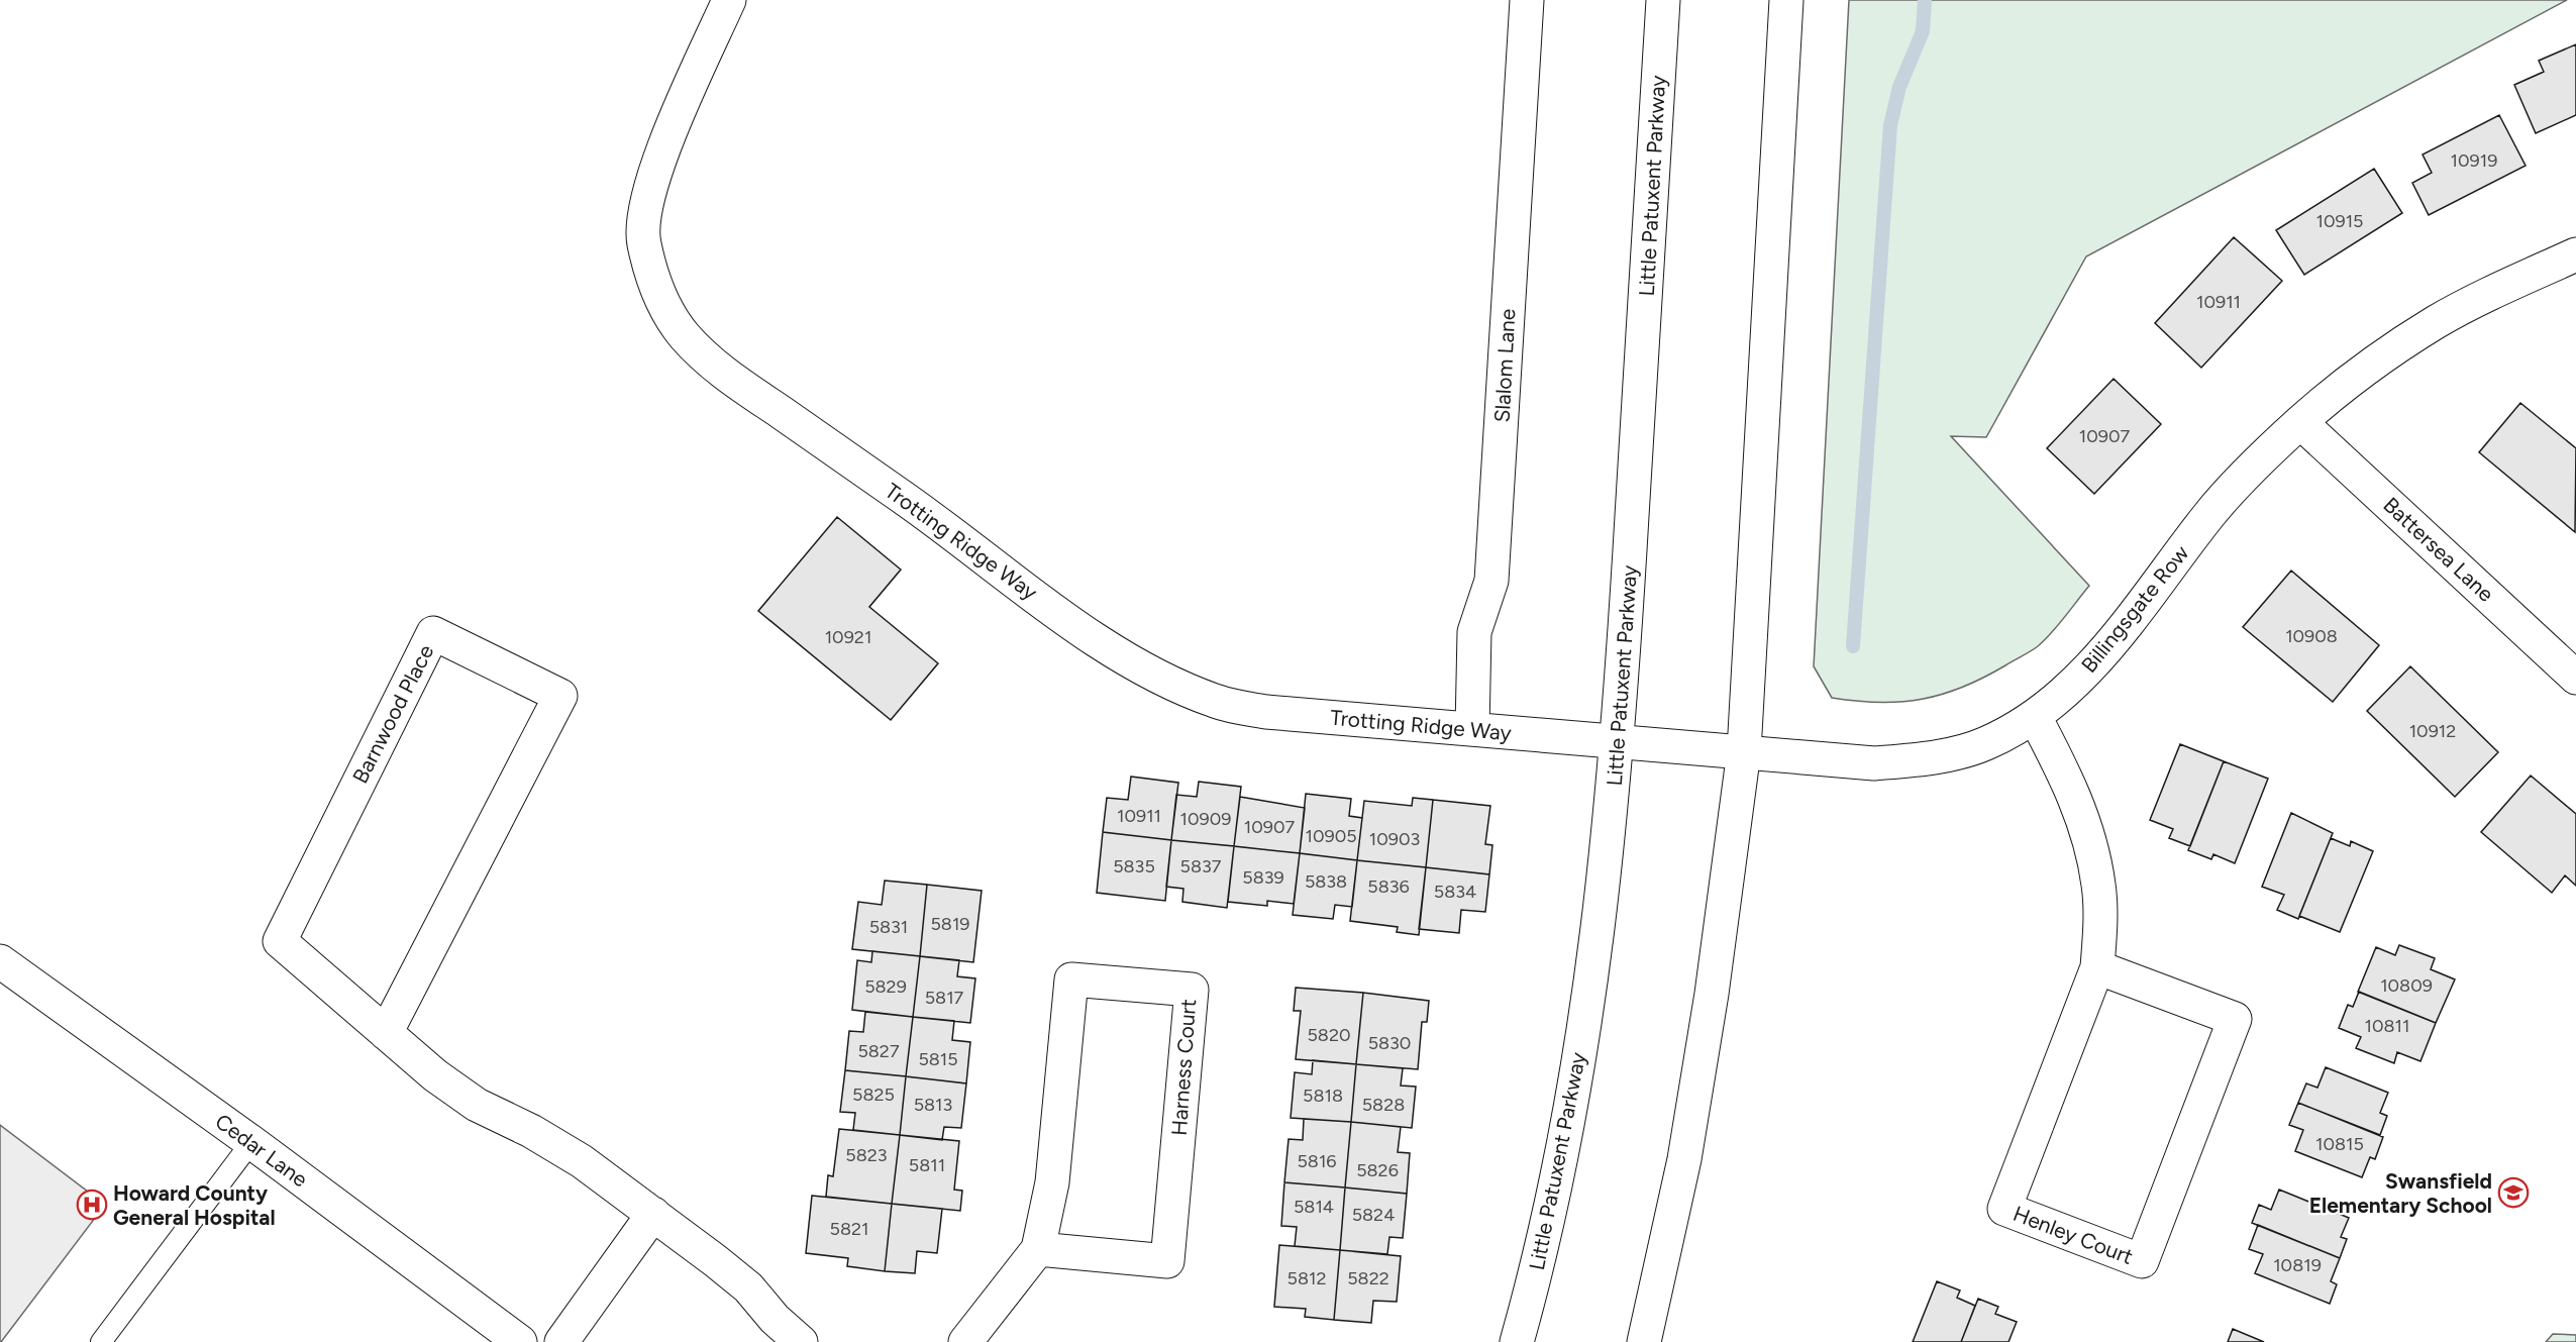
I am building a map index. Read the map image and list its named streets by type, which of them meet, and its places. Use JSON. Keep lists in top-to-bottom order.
{
  "streets": {
    "street": [
      "Little Patuxent Parkway",
      "Slalom Lane",
      "Trotting Ridge Way",
      "Battersea Lane",
      "Billingsgate Row",
      "Barnwood Place",
      "Harness Court",
      "Cedar Lane",
      "Henley Court"
    ]
  },
  "crossings": [
    ["Little Patuxent Parkway", "Trotting Ridge Way"],
    ["Little Patuxent Parkway", "Billingsgate Row"],
    ["Slalom Lane", "Trotting Ridge Way"],
    ["Trotting Ridge Way", "Billingsgate Row"],
    ["Battersea Lane", "Billingsgate Row"],
    ["Billingsgate Row", "Henley Court"]
  ],
  "places": {
    "school or university": ["Swansfield Elementary School"],
    "hospital": ["Howard County General Hospital"]
  },
  "house_numbers": [
    "10919",
    "10915",
    "10911",
    "10907",
    "10908",
    "10921",
    "10912",
    "10911",
    "10909",
    "10907",
    "10905",
    "10903",
    "5835",
    "5837",
    "5839",
    "5838",
    "5836",
    "5834",
    "5819",
    "5831",
    "10809",
    "5829",
    "5817",
    "10811",
    "5820",
    "5830",
    "5827",
    "5815",
    "5825",
    "5818",
    "5813",
    "5828",
    "10815",
    "5823",
    "5816",
    "5811",
    "5826",
    "5814",
    "5824",
    "5821",
    "10819",
    "5812",
    "5822"
  ]
}
